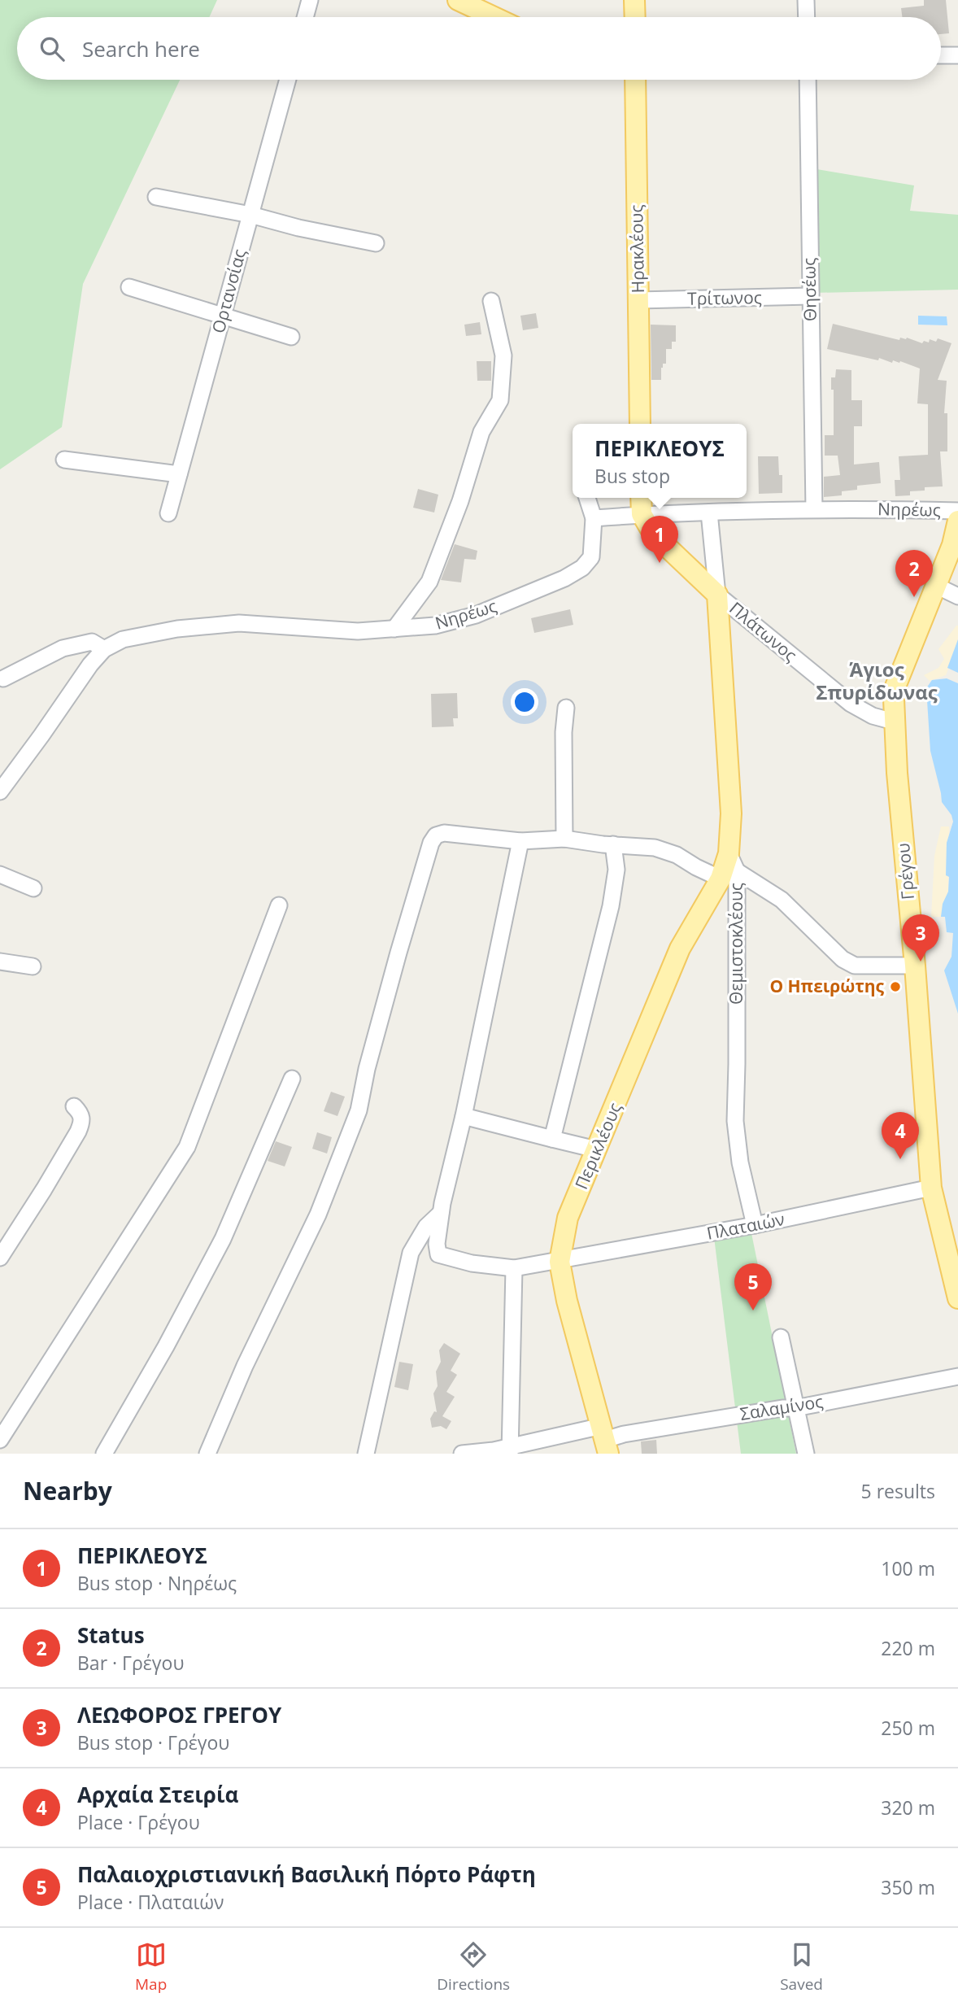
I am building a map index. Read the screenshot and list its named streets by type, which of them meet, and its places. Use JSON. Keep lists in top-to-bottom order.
{
  "streets": {
    "main road": [
      "Ηρακλέους",
      "Γρέγου",
      "Θεμιστοκλέους",
      "Περικλέους"
    ],
    "street": [
      "Θησέως",
      "Ορτανσίας",
      "Τρίτωνος",
      "Νηρέως",
      "Πλάτωνος",
      "Πλαταιών",
      "Σαλαμίνος"
    ]
  },
  "crossings": [
    ["Ηρακλέους", "Τρίτωνος"],
    ["Θησέως", "Τρίτωνος"],
    ["Θησέως", "Νηρέως"],
    ["Πλάτωνος", "Γρέγου"],
    ["Πλάτωνος", "Θεμιστοκλέους"],
    ["Γρέγου", "Πλαταιών"],
    ["Θεμιστοκλέους", "Περικλέους"],
    ["Θεμιστοκλέους", "Πλαταιών"],
    ["Περικλέους", "Πλαταιών"],
    ["Περικλέους", "Σαλαμίνος"]
  ],
  "districts": ["Άγιος Σπυρίδωνας"],
  "places": ["Ο Ηπειρώτης"],
  "page": {
    "search": "Search here",
    "popup": ["ΠΕΡΙΚΛΕΟΥΣ", "Bus stop"],
    "pins": [
      "1",
      "2",
      "3",
      "4",
      "5"
    ],
    "heading": ["Nearby", "5 results"],
    "list": [
      {
        "mark": "1",
        "name": "ΠΕΡΙΚΛΕΟΥΣ",
        "note": "Bus stop · Νηρέως",
        "value": "100 m"
      },
      {
        "mark": "2",
        "name": "Status",
        "note": "Bar · Γρέγου",
        "value": "220 m"
      },
      {
        "mark": "3",
        "name": "ΛΕΩΦΟΡΟΣ ΓΡΕΓΟΥ",
        "note": "Bus stop · Γρέγου",
        "value": "250 m"
      },
      {
        "mark": "4",
        "name": "Αρχαία Στειρία",
        "note": "Place · Γρέγου",
        "value": "320 m"
      },
      {
        "mark": "5",
        "name": "Παλαιοχριστιανική Βασιλική Πόρτο Ράφτη",
        "note": "Place · Πλαταιών",
        "value": "350 m"
      }
    ],
    "nav": ["Map", "Directions", "Saved"]
  }
}
